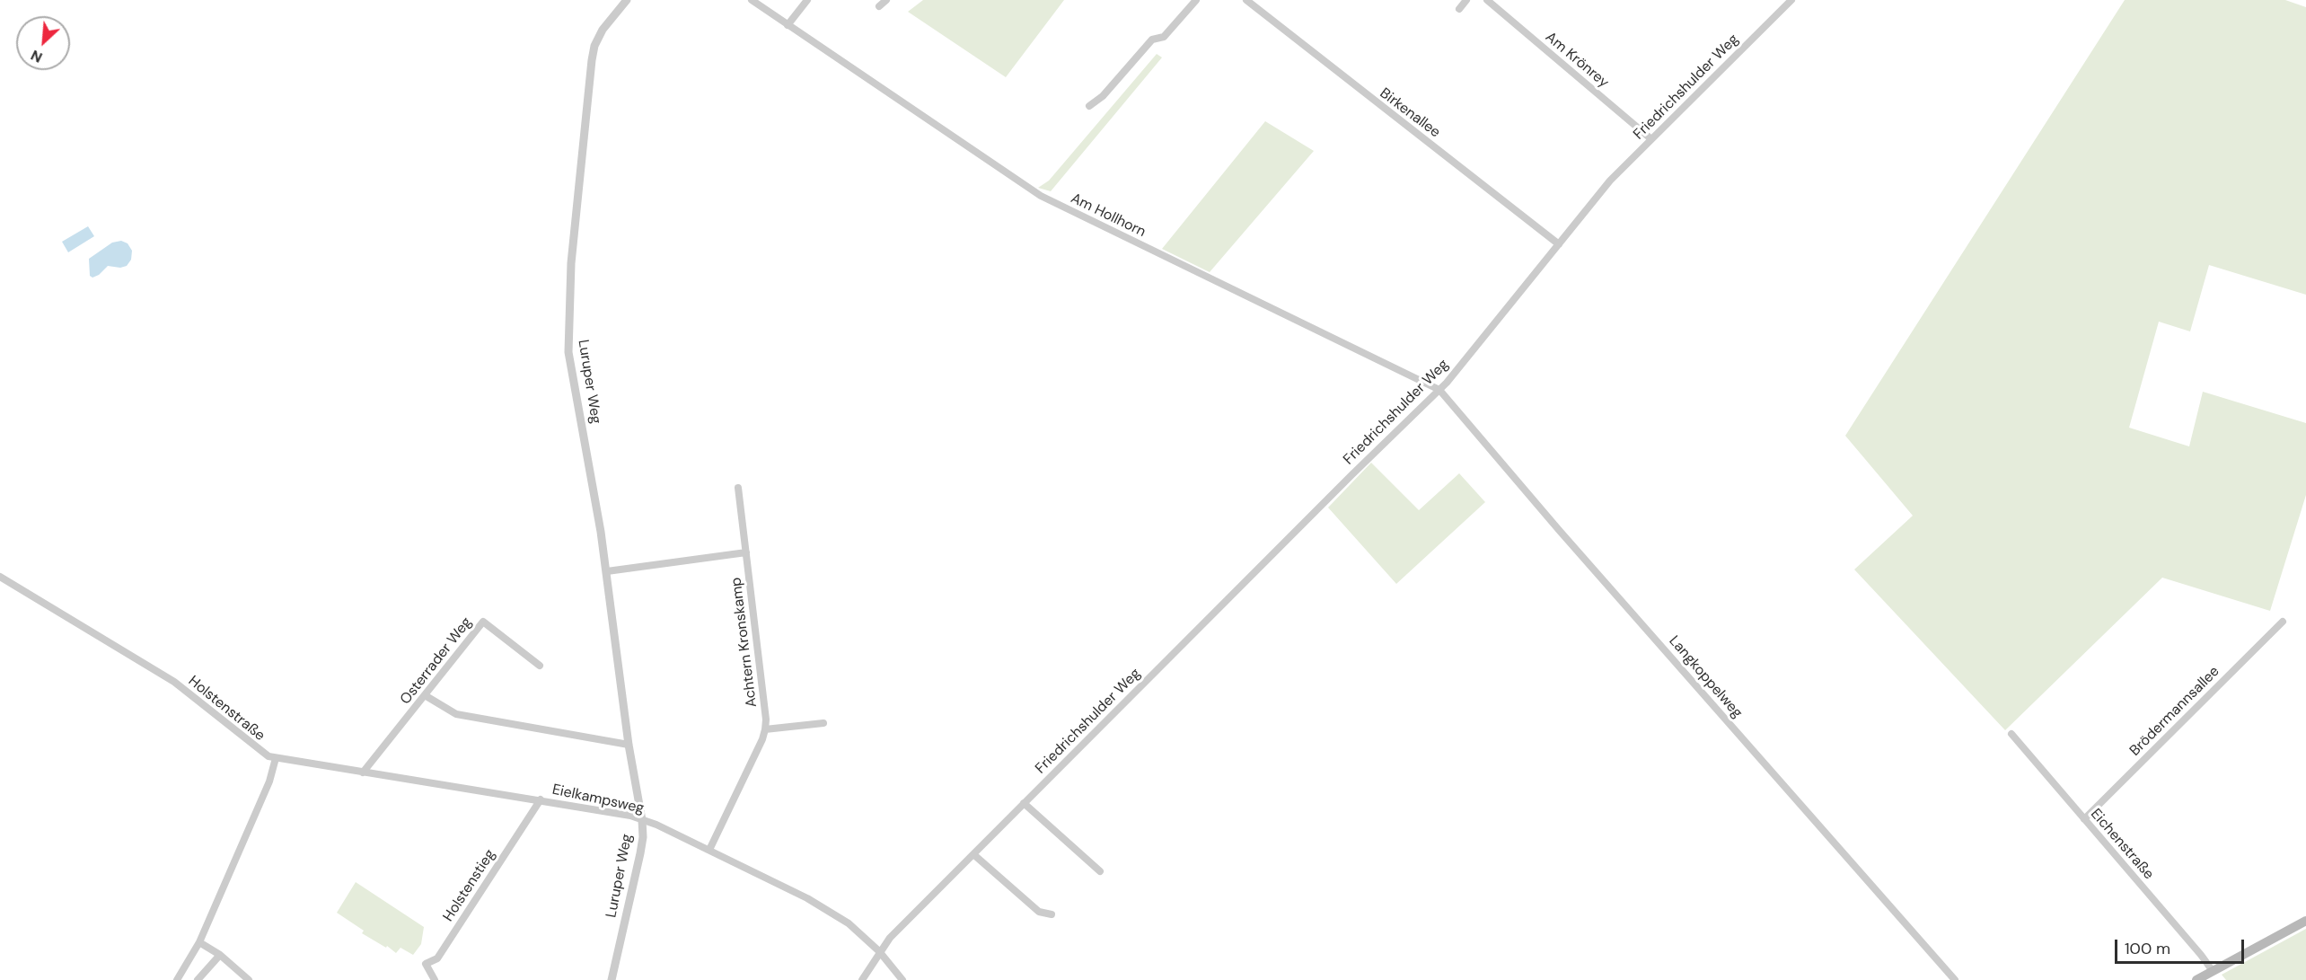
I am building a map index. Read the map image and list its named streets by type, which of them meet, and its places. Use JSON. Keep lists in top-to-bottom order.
{
  "streets": {
    "street": [
      "Am Krönrey",
      "Friedrichshulder Weg",
      "Birkenallee",
      "Am Hollhorn",
      "Luruper Weg",
      "Achtern Kronskamp",
      "Osterrader Weg",
      "Langkoppelweg",
      "Holstenstraße",
      "Brödermannsallee",
      "Eielkampsweg",
      "Eichenstraße",
      "Holstenstieg"
    ]
  },
  "crossings": [
    ["Am Krönrey", "Friedrichshulder Weg"],
    ["Friedrichshulder Weg", "Birkenallee"],
    ["Friedrichshulder Weg", "Am Hollhorn"],
    ["Friedrichshulder Weg", "Langkoppelweg"],
    ["Friedrichshulder Weg", "Eielkampsweg"],
    ["Am Hollhorn", "Langkoppelweg"],
    ["Luruper Weg", "Eielkampsweg"],
    ["Achtern Kronskamp", "Eielkampsweg"],
    ["Osterrader Weg", "Eielkampsweg"],
    ["Holstenstraße", "Eielkampsweg"],
    ["Brödermannsallee", "Eichenstraße"],
    ["Eielkampsweg", "Holstenstieg"]
  ],
  "scale_bar": "100 m",
  "north": "bottom left"
}
